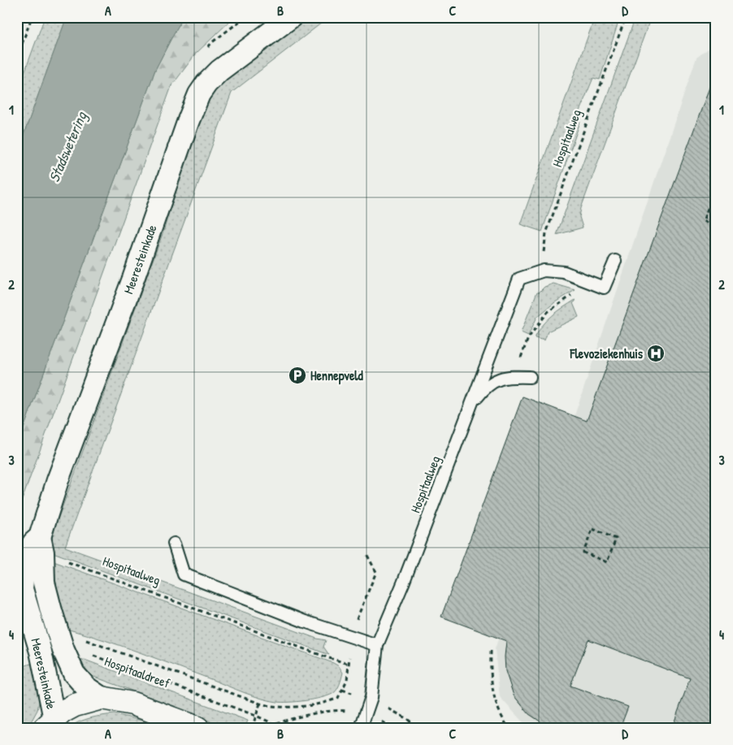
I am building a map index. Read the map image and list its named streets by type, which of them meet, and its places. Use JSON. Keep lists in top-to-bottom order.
{
  "streets": {
    "street": ["Meeresteinkade"],
    "lane": ["Hospitaalweg"],
    "path": ["Hospitaaldreef"]
  },
  "crossings": [
    ["Hospitaalweg", "Meeresteinkade"],
    ["Meeresteinkade", "Hospitaaldreef"]
  ],
  "water": ["Stadswetering"],
  "places": {
    "hospital": ["Flevoziekenhuis"],
    "parking": ["Hennepveld"]
  },
  "grid": {
    "columns": [
      "A",
      "B",
      "C",
      "D"
    ],
    "rows": [
      "1",
      "2",
      "3",
      "4"
    ]
  }
}
